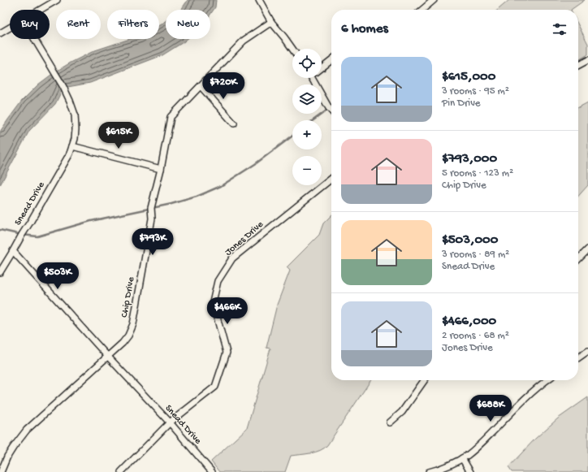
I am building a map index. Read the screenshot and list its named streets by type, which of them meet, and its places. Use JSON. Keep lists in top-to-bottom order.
{
  "streets": {
    "street": ["Snead Drive", "Jones Drive", "Chip Drive"]
  },
  "crossings": [
    ["Snead Drive", "Jones Drive"],
    ["Snead Drive", "Chip Drive"]
  ],
  "page": {
    "chip": [
      "Buy",
      "Rent",
      "Filters",
      "New"
    ],
    "heading": "6 homes",
    "map_buttons": ["+", "−"],
    "list": [
      {
        "name": "$615,000",
        "note": "3 rooms · 95 m² · Pin Drive"
      },
      {
        "name": "$793,000",
        "note": "5 rooms · 123 m² · Chip Drive"
      },
      {
        "name": "$503,000",
        "note": "3 rooms · 89 m² · Snead Drive"
      },
      {
        "name": "$466,000",
        "note": "2 rooms · 68 m² · Jones Drive"
      }
    ],
    "price": [
      "$720K",
      "$615K",
      "$793K",
      "$503K",
      "$466K",
      "$688K"
    ]
  }
}
